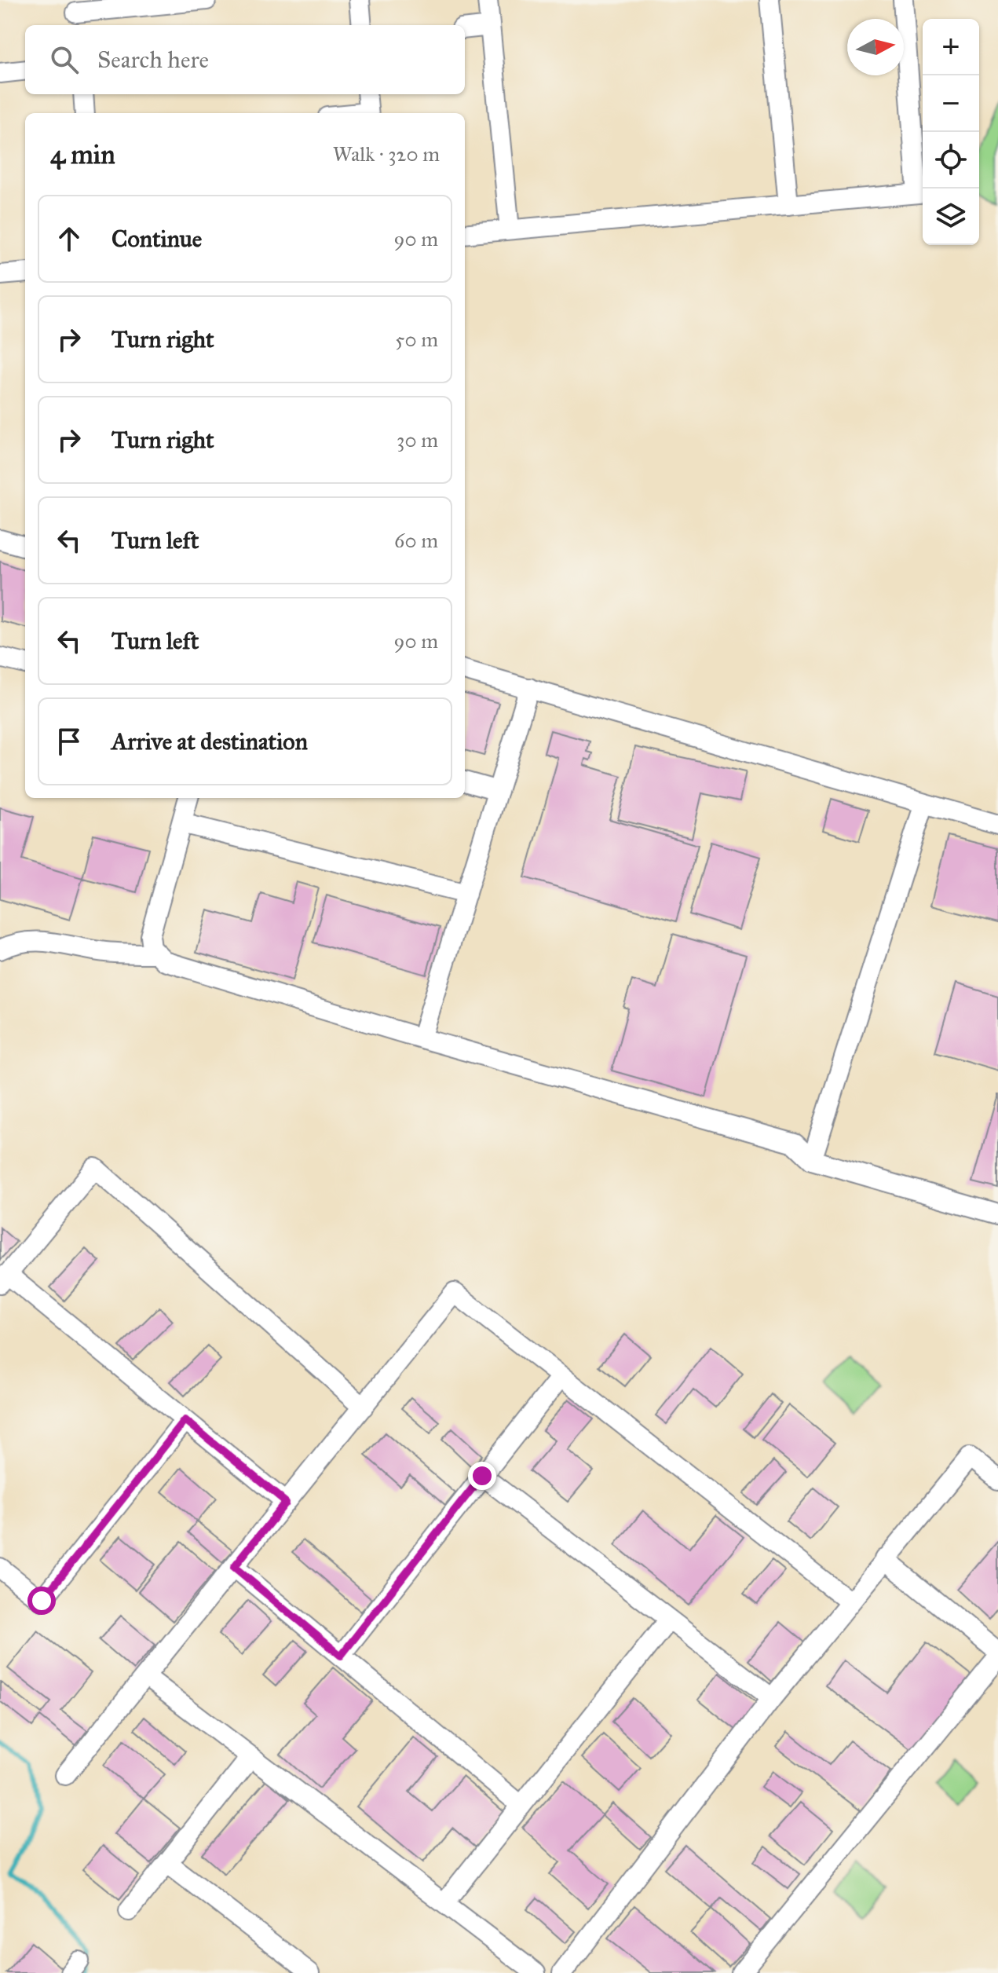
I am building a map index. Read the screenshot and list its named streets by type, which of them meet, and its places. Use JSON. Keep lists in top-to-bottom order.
{
  "north": "right",
  "page": {
    "map_buttons": ["+", "−"],
    "search": "Search here",
    "heading": ["4 min", "Walk · 320 m"],
    "list": [
      ["Continue", "90 m"],
      ["Turn right", "50 m"],
      ["Turn right", "30 m"],
      ["Turn left", "60 m"],
      ["Turn left", "90 m"],
      "Arrive at destination"
    ]
  }
}
